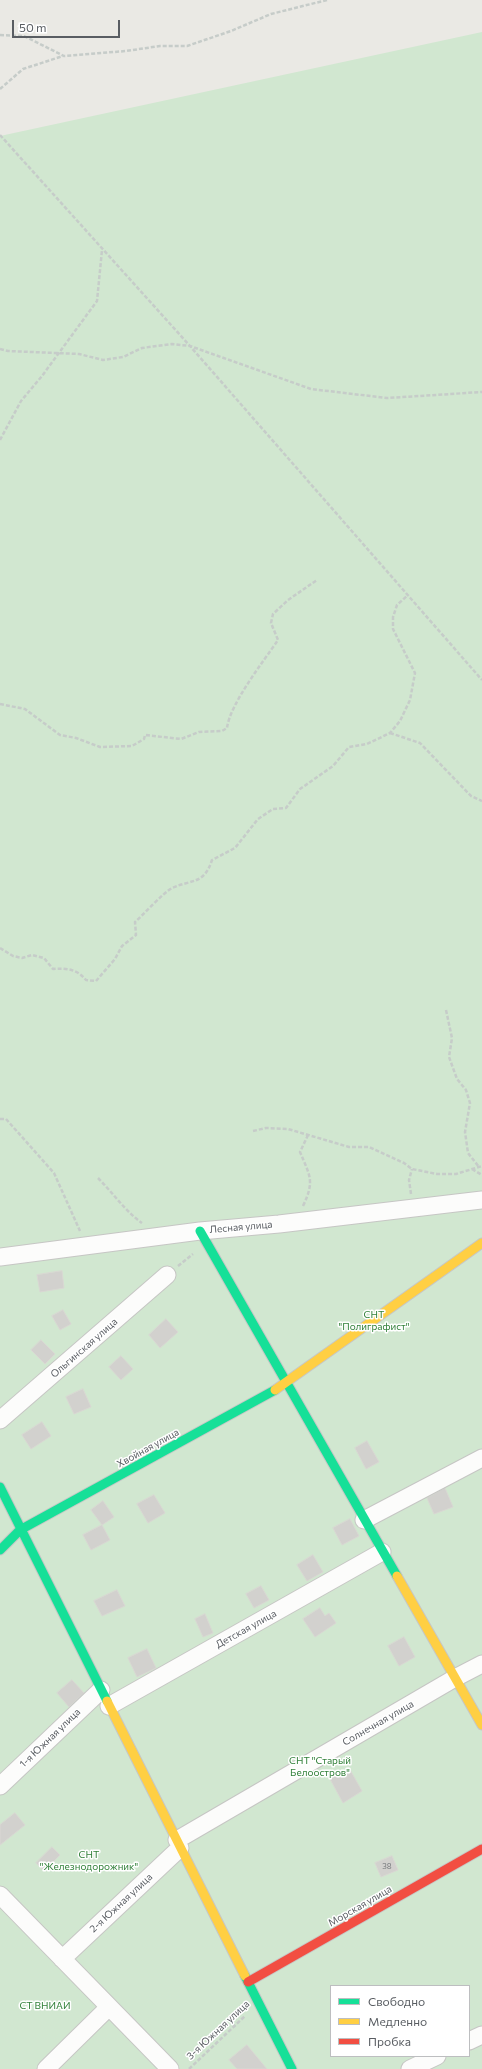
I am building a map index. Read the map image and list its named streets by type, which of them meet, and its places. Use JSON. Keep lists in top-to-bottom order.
{
  "streets": {
    "street": [
      "Лесная улица",
      "Ольгинская улица",
      "Хвойная улица",
      "Детская улица",
      "Солнечная улица",
      "1-я Южная улица",
      "2-я Южная улица",
      "Морская улица"
    ],
    "path": ["3-я Южная улица"]
  },
  "crossings": [
    ["Солнечная улица", "2-я Южная улица"]
  ],
  "parks": [
    "СНТ \"Полиграфист\"",
    "СНТ \"Старый Белоостров\"",
    "СНТ \"Железнодорожник\"",
    "СТ ВНИАИ"
  ],
  "house_numbers": ["38"],
  "legend": ["Свободно", "Медленно", "Пробка"],
  "scale_bar": "50 m"
}
